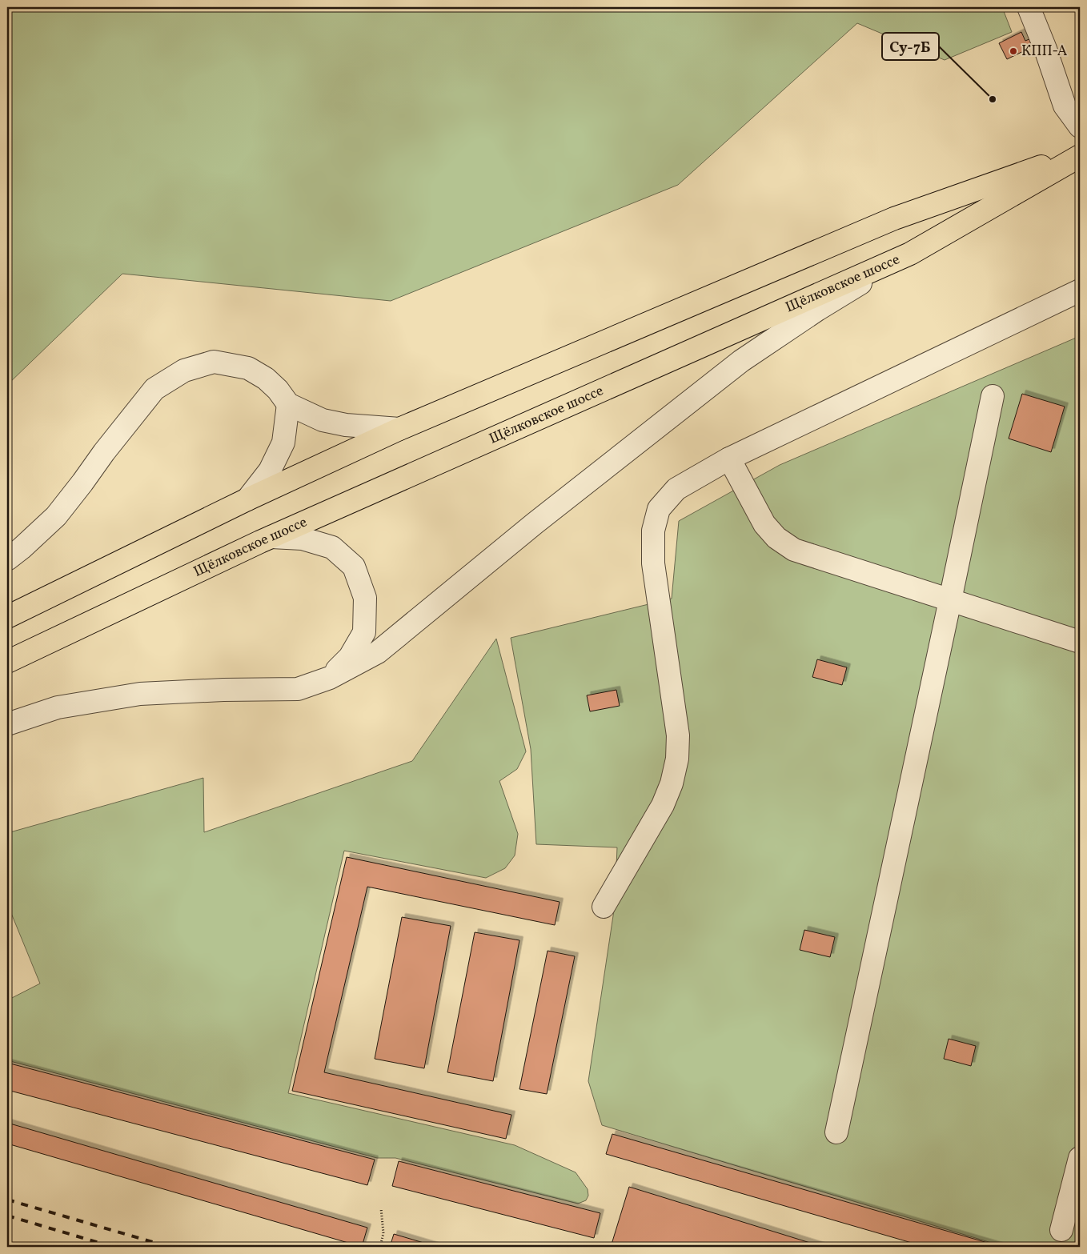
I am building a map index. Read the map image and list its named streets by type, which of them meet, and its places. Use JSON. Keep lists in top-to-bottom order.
{
  "streets": {
    "main road": ["Щёлковское шоссе"]
  },
  "places": ["КПП-А", "Су-7Б"]
}
